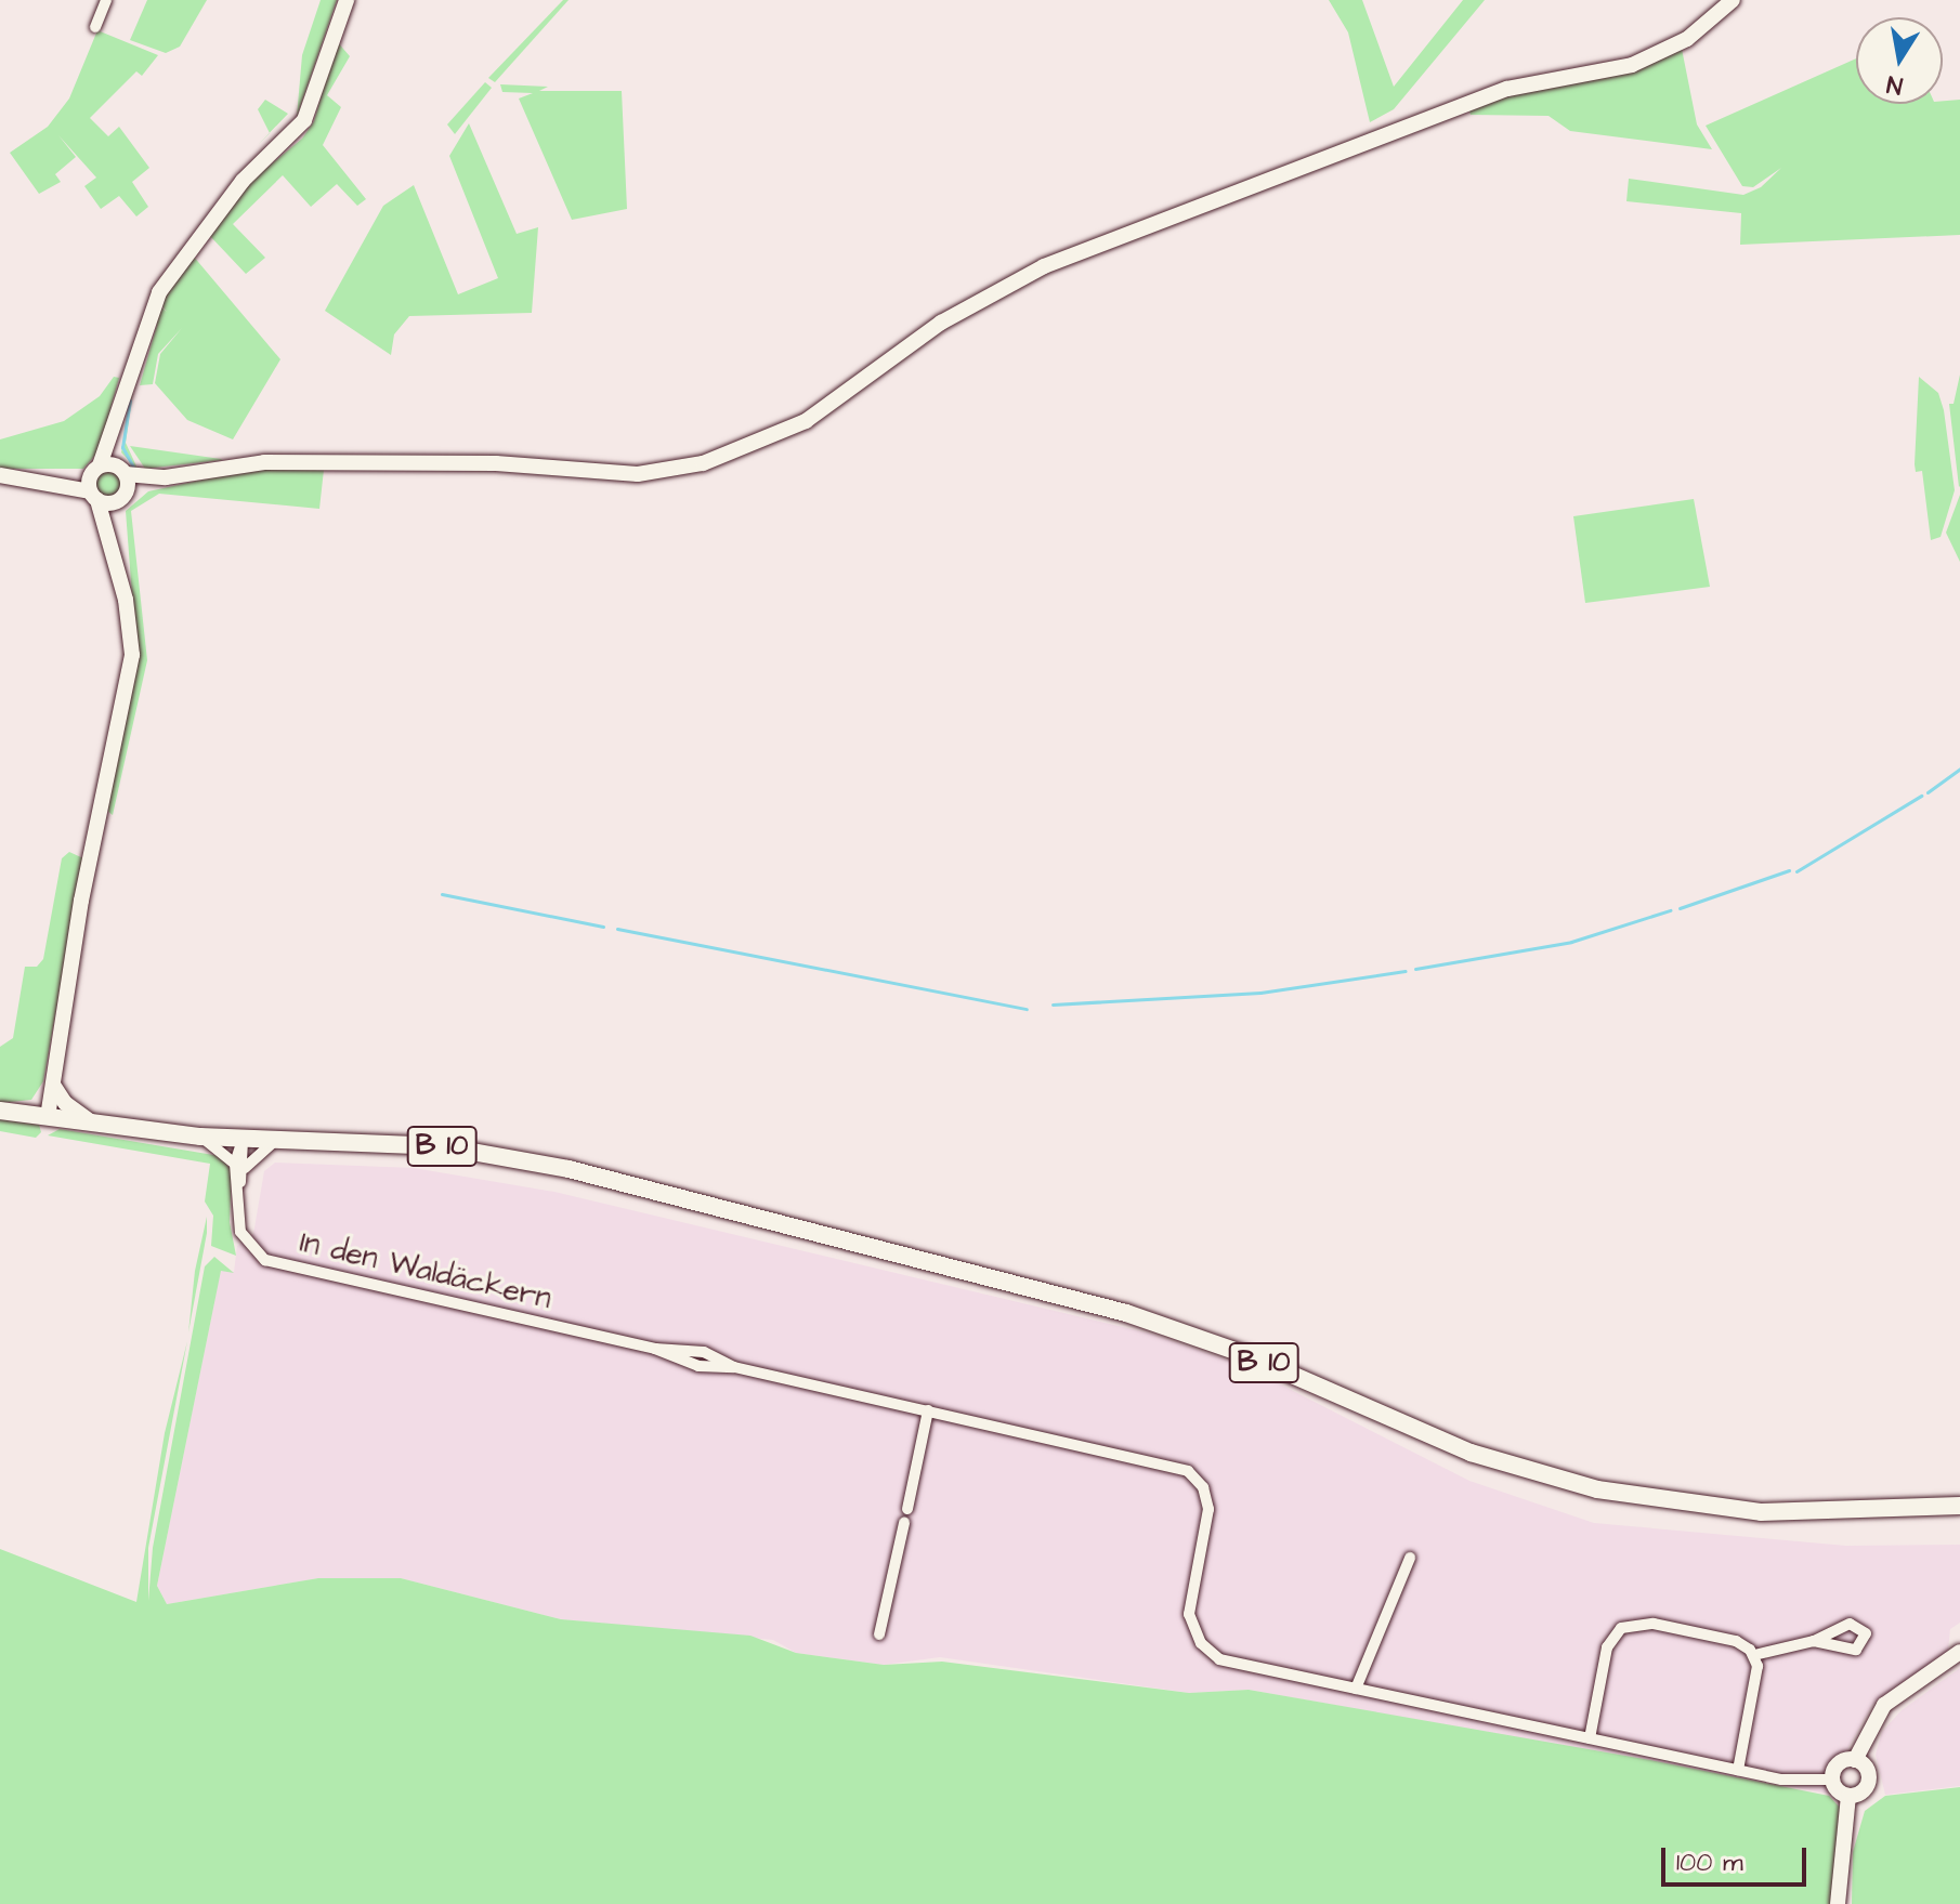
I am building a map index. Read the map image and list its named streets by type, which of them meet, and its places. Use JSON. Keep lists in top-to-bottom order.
{
  "streets": {
    "main road": ["B 10"],
    "street": ["In den Waldäckern"]
  },
  "crossings": [
    ["B 10", "In den Waldäckern"]
  ],
  "scale_bar": "100 m",
  "north": "bottom"
}
